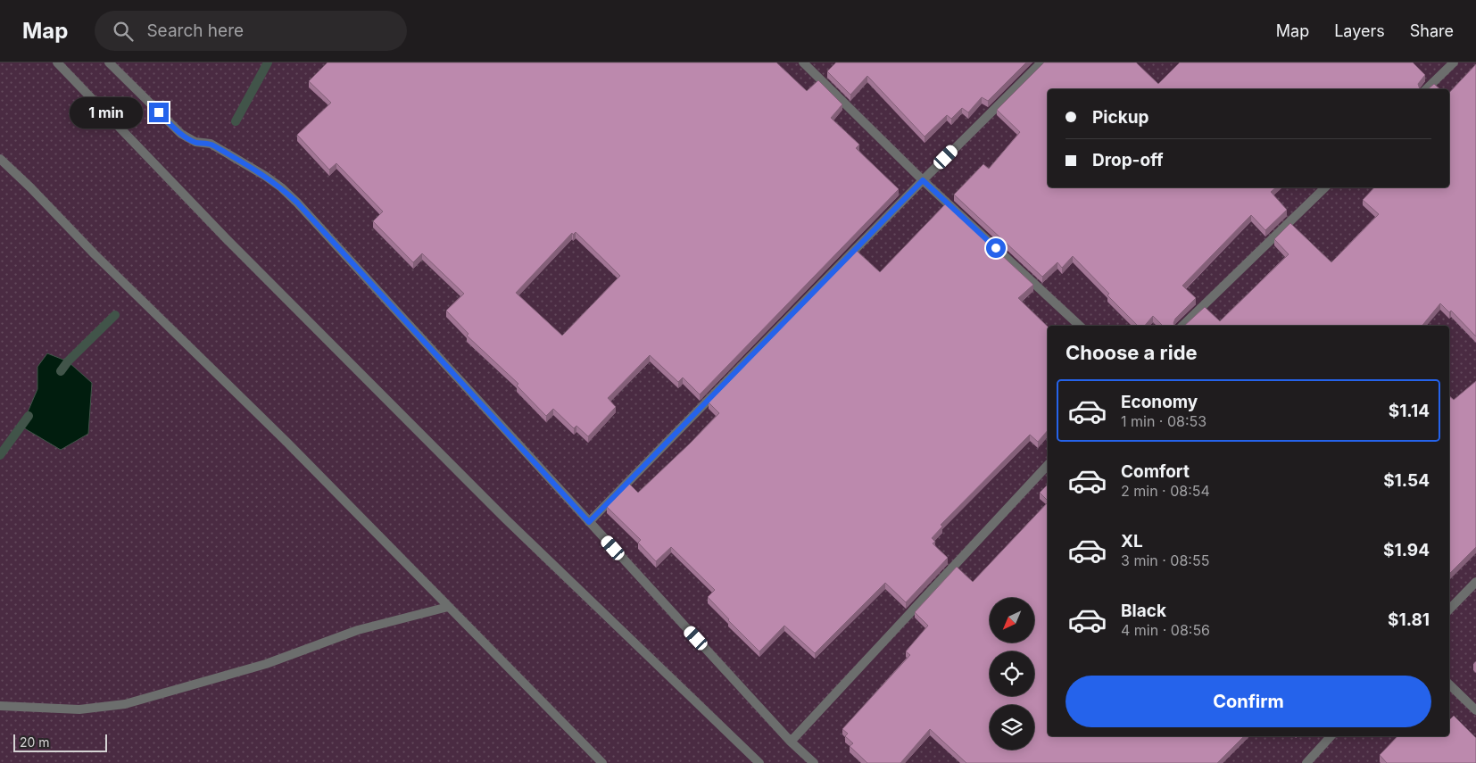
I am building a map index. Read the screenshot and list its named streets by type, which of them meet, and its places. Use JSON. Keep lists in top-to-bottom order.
{
  "scale_bar": "20 m",
  "north": "bottom left",
  "page": {
    "header": "Map",
    "search": "Search here",
    "nav": ["Map", "Layers", "Share"],
    "banner": ["Pickup", "Drop-off"],
    "bubble": "1 min",
    "heading": "Choose a ride",
    "list": [
      {
        "name": "Economy",
        "note": "1 min · 08:53",
        "value": "$1.14"
      },
      {
        "name": "Comfort",
        "note": "2 min · 08:54",
        "value": "$1.54"
      },
      {
        "name": "XL",
        "note": "3 min · 08:55",
        "value": "$1.94"
      },
      {
        "name": "Black",
        "note": "4 min · 08:56",
        "value": "$1.81"
      }
    ],
    "buttons": "Confirm",
    "scale": "20 m"
  }
}
